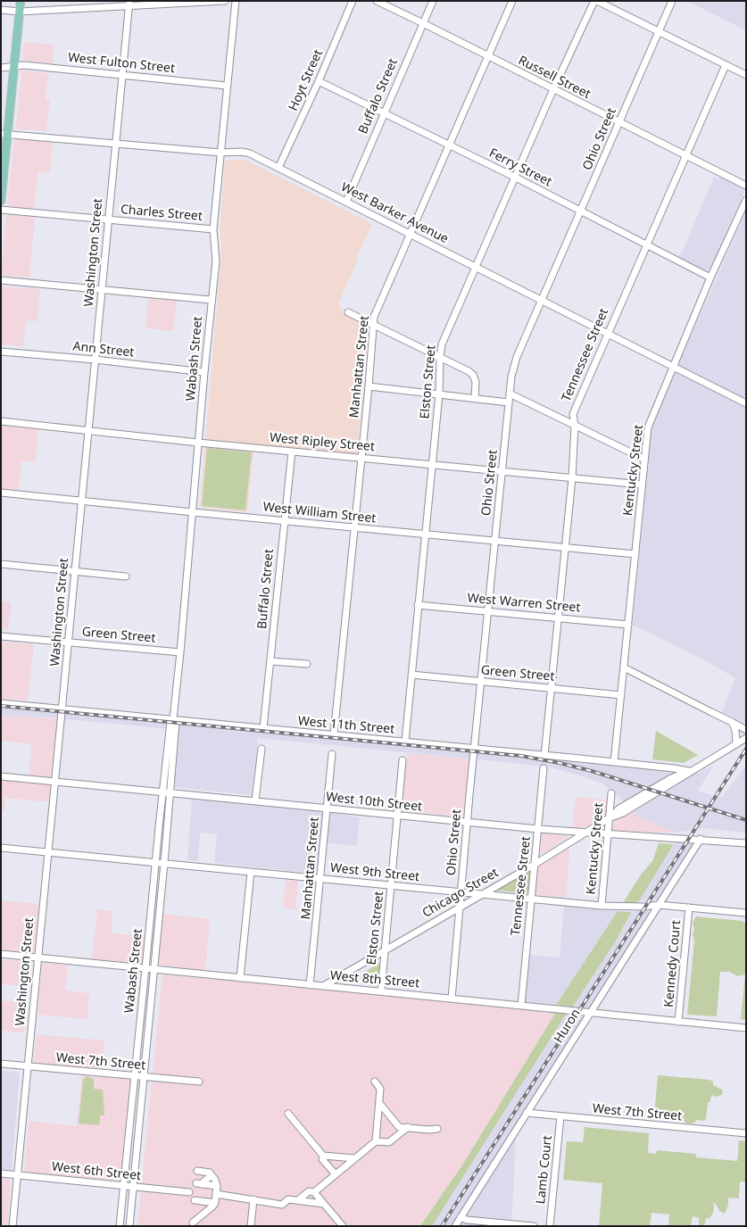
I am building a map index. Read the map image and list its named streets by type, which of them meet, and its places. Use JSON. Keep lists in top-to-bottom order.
{
  "streets": {
    "street": [
      "West Fulton Street",
      "Russell Street",
      "Hoyt Street",
      "Buffalo Street",
      "Ohio Street",
      "Ferry Street",
      "Charles Street",
      "West Barker Avenue",
      "Washington Street",
      "Ann Street",
      "Tennessee Street",
      "Wabash Street",
      "Manhattan Street",
      "Elston Street",
      "West Ripley Street",
      "Kentucky Street",
      "West William Street",
      "West Warren Street",
      "Green Street",
      "West 11th Street",
      "West 10th Street",
      "West 9th Street",
      "Chicago Street",
      "Kennedy Court",
      "West 8th Street",
      "Huron",
      "West 7th Street",
      "Lamb Court",
      "West 6th Street"
    ]
  },
  "crossings": [
    ["West Fulton Street", "Washington Street"],
    ["West Fulton Street", "Wabash Street"],
    ["Russell Street", "Buffalo Street"],
    ["Russell Street", "Ohio Street"],
    ["Russell Street", "Tennessee Street"],
    ["Russell Street", "Manhattan Street"],
    ["Russell Street", "Elston Street"],
    ["Hoyt Street", "Ferry Street"],
    ["Hoyt Street", "West Barker Avenue"],
    ["Buffalo Street", "Ferry Street"],
    ["Buffalo Street", "West Barker Avenue"],
    ["Buffalo Street", "West Ripley Street"],
    ["Buffalo Street", "West William Street"],
    ["Buffalo Street", "West 11th Street"],
    ["Ohio Street", "Ferry Street"],
    ["Ohio Street", "West Barker Avenue"],
    ["Ohio Street", "West Ripley Street"],
    ["Ohio Street", "West William Street"],
    ["Ohio Street", "West Warren Street"],
    ["Ohio Street", "Green Street"],
    ["Ohio Street", "West 11th Street"],
    ["Ohio Street", "West 10th Street"],
    ["Ohio Street", "West 9th Street"],
    ["Ohio Street", "Chicago Street"],
    ["Ohio Street", "West 8th Street"],
    ["Ferry Street", "Tennessee Street"],
    ["Ferry Street", "Manhattan Street"],
    ["Ferry Street", "Elston Street"],
    ["Ferry Street", "Kentucky Street"],
    ["Charles Street", "Washington Street"],
    ["Charles Street", "Wabash Street"],
    ["West Barker Avenue", "Washington Street"],
    ["West Barker Avenue", "Tennessee Street"],
    ["West Barker Avenue", "Wabash Street"],
    ["West Barker Avenue", "Manhattan Street"],
    ["West Barker Avenue", "Elston Street"],
    ["West Barker Avenue", "Kentucky Street"],
    ["Washington Street", "Ann Street"],
    ["Washington Street", "West Ripley Street"],
    ["Washington Street", "West William Street"],
    ["Washington Street", "Green Street"],
    ["Washington Street", "West 11th Street"],
    ["Washington Street", "West 10th Street"],
    ["Washington Street", "West 9th Street"],
    ["Washington Street", "West 8th Street"],
    ["Washington Street", "West 7th Street"],
    ["Washington Street", "West 6th Street"],
    ["Ann Street", "Wabash Street"],
    ["Tennessee Street", "West Ripley Street"],
    ["Tennessee Street", "West William Street"],
    ["Tennessee Street", "West Warren Street"],
    ["Tennessee Street", "Green Street"],
    ["Tennessee Street", "West 11th Street"],
    ["Tennessee Street", "West 10th Street"],
    ["Tennessee Street", "West 9th Street"],
    ["Tennessee Street", "Chicago Street"],
    ["Tennessee Street", "West 8th Street"],
    ["Wabash Street", "West Ripley Street"],
    ["Wabash Street", "West William Street"],
    ["Wabash Street", "Green Street"],
    ["Wabash Street", "West 11th Street"],
    ["Wabash Street", "West 10th Street"],
    ["Wabash Street", "West 9th Street"],
    ["Wabash Street", "West 8th Street"],
    ["Wabash Street", "West 7th Street"],
    ["Wabash Street", "West 6th Street"],
    ["Manhattan Street", "West Ripley Street"],
    ["Manhattan Street", "West William Street"],
    ["Manhattan Street", "West 11th Street"],
    ["Manhattan Street", "West 10th Street"],
    ["Manhattan Street", "West 9th Street"],
    ["Manhattan Street", "West 8th Street"],
    ["Elston Street", "West Ripley Street"],
    ["Elston Street", "West William Street"],
    ["Elston Street", "West Warren Street"],
    ["Elston Street", "Green Street"],
    ["Elston Street", "West 11th Street"],
    ["Elston Street", "West 10th Street"],
    ["Elston Street", "West 9th Street"],
    ["Elston Street", "Chicago Street"],
    ["Elston Street", "West 8th Street"],
    ["West Ripley Street", "Kentucky Street"],
    ["Kentucky Street", "West William Street"],
    ["Kentucky Street", "West Warren Street"],
    ["Kentucky Street", "Green Street"],
    ["Kentucky Street", "West 11th Street"],
    ["Kentucky Street", "West 10th Street"],
    ["Kentucky Street", "West 9th Street"],
    ["Kentucky Street", "Chicago Street"],
    ["West 11th Street", "Chicago Street"],
    ["West 10th Street", "Chicago Street"],
    ["West 10th Street", "Huron"],
    ["West 9th Street", "Chicago Street"],
    ["West 9th Street", "Kennedy Court"],
    ["West 9th Street", "Huron"],
    ["Chicago Street", "West 8th Street"],
    ["Kennedy Court", "West 8th Street"],
    ["West 8th Street", "Huron"],
    ["Huron", "West 7th Street"],
    ["West 7th Street", "Lamb Court"]
  ]
}
